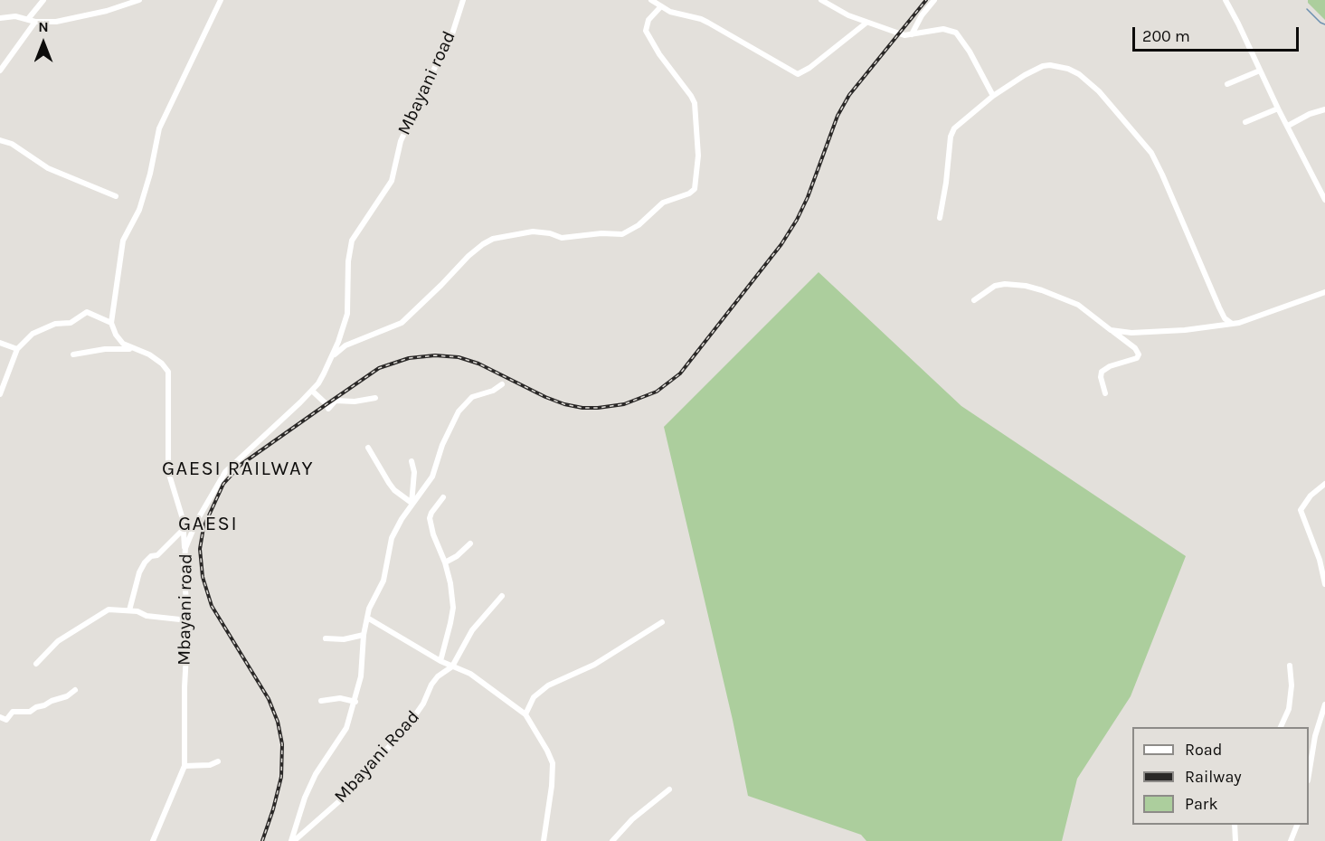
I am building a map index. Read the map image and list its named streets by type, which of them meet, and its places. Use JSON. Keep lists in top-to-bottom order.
{
  "streets": {
    "street": ["Mbayani road", "Mbayani Road"]
  },
  "districts": ["GAESI RAILWAY", "GAESI"],
  "legend": ["Road", "Railway", "Park"],
  "scale_bar": "200 m",
  "north": "top"
}
